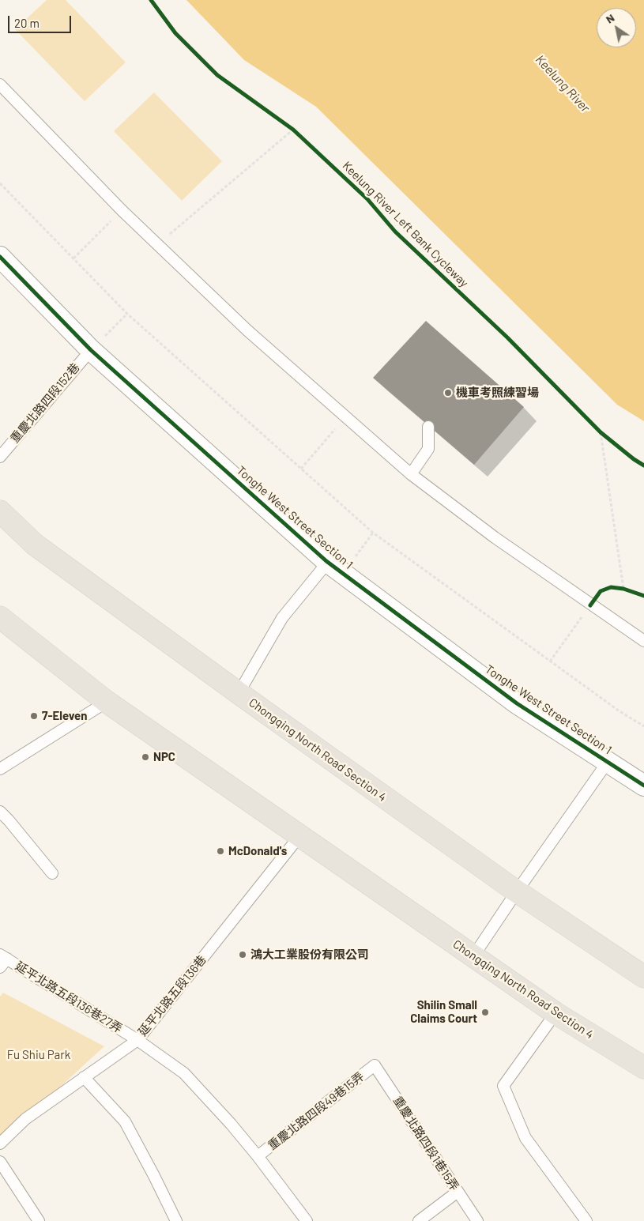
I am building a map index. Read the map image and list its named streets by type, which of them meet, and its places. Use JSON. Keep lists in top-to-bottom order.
{
  "streets": {
    "main road": ["Chongqing North Road Section 4"],
    "street": ["Tonghe West Street Section 1"],
    "lane": [
      "重慶北路四段152巷",
      "延平北路五段136巷",
      "延平北路五段136巷27弄",
      "重慶北路四段49巷15弄",
      "重慶北路四段1巷15弄"
    ],
    "cycle path": ["Keelung River Left Bank Cycleway"]
  },
  "crossings": [
    ["重慶北路四段152巷", "Tonghe West Street Section 1"],
    ["Chongqing North Road Section 4", "延平北路五段136巷"],
    ["延平北路五段136巷", "延平北路五段136巷27弄"],
    ["延平北路五段136巷", "重慶北路四段49巷15弄"],
    ["延平北路五段136巷27弄", "重慶北路四段49巷15弄"],
    ["重慶北路四段49巷15弄", "重慶北路四段1巷15弄"]
  ],
  "water": ["Keelung River"],
  "parks": ["Fu Shiu Park"],
  "places": [
    "機車考照練習場",
    "7-Eleven",
    "NPC",
    "McDonald's",
    "鴻大工業股份有限公司",
    "Shilin Small Claims Court"
  ],
  "scale_bar": "20 m",
  "north": "top left"
}
